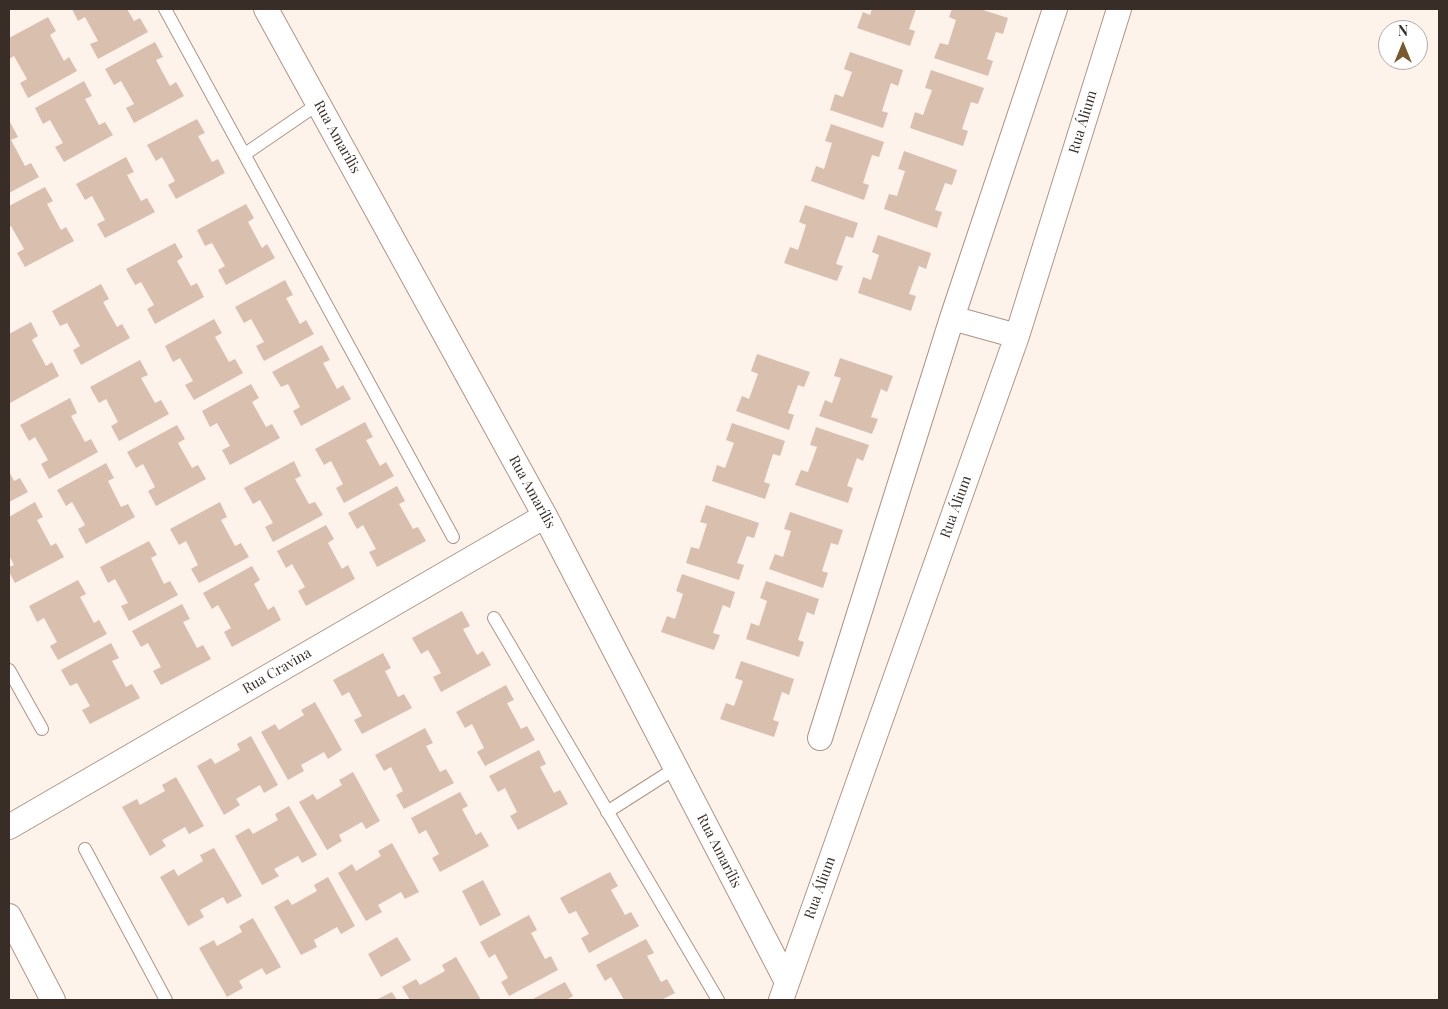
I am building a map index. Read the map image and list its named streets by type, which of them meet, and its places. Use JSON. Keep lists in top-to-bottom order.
{
  "streets": {
    "street": ["Rua Álium", "Rua Amarílis", "Rua Cravina"]
  },
  "crossings": [
    ["Rua Álium", "Rua Amarílis"],
    ["Rua Amarílis", "Rua Cravina"]
  ],
  "north": "top"
}
